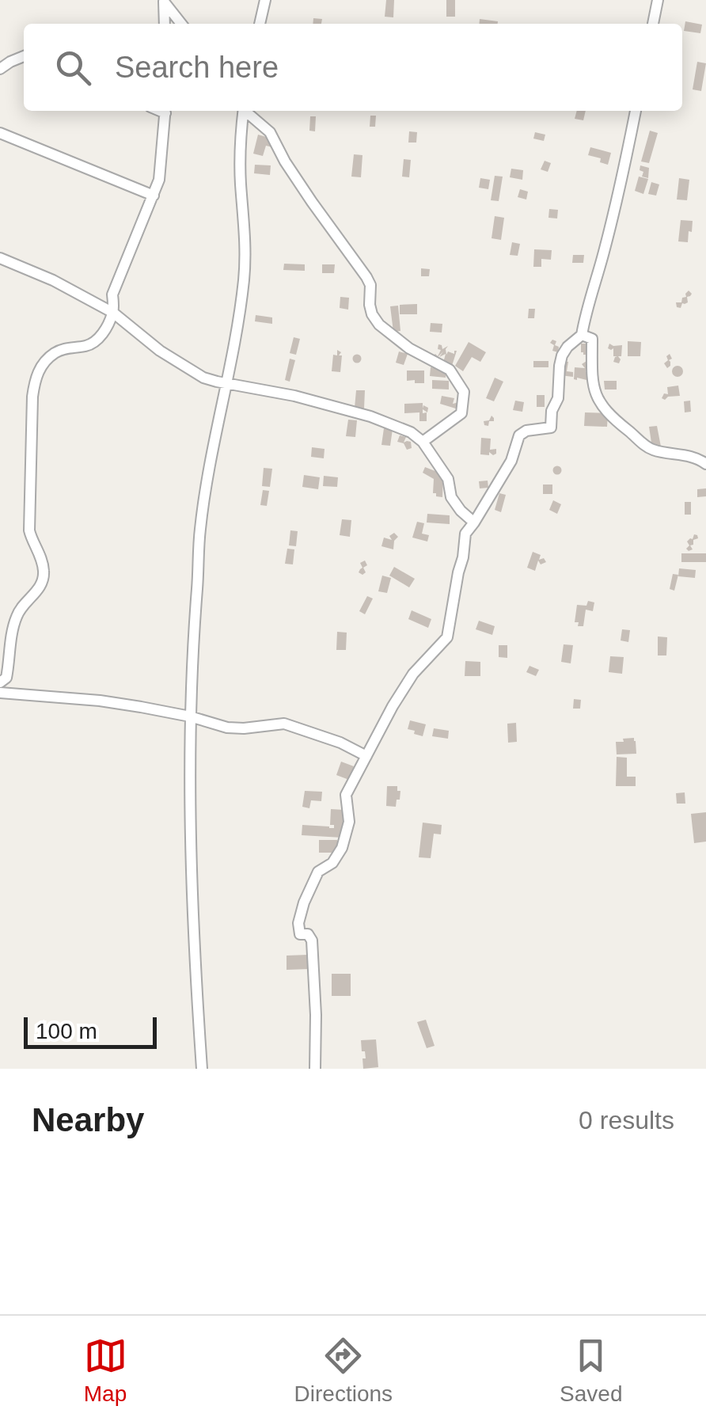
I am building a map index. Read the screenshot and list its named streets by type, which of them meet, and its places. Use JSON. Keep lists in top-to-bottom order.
{
  "scale_bar": "100 m",
  "page": {
    "search": "Search here",
    "scale": "100 m",
    "heading": ["Nearby", "0 results"],
    "nav": ["Map", "Directions", "Saved"]
  }
}
